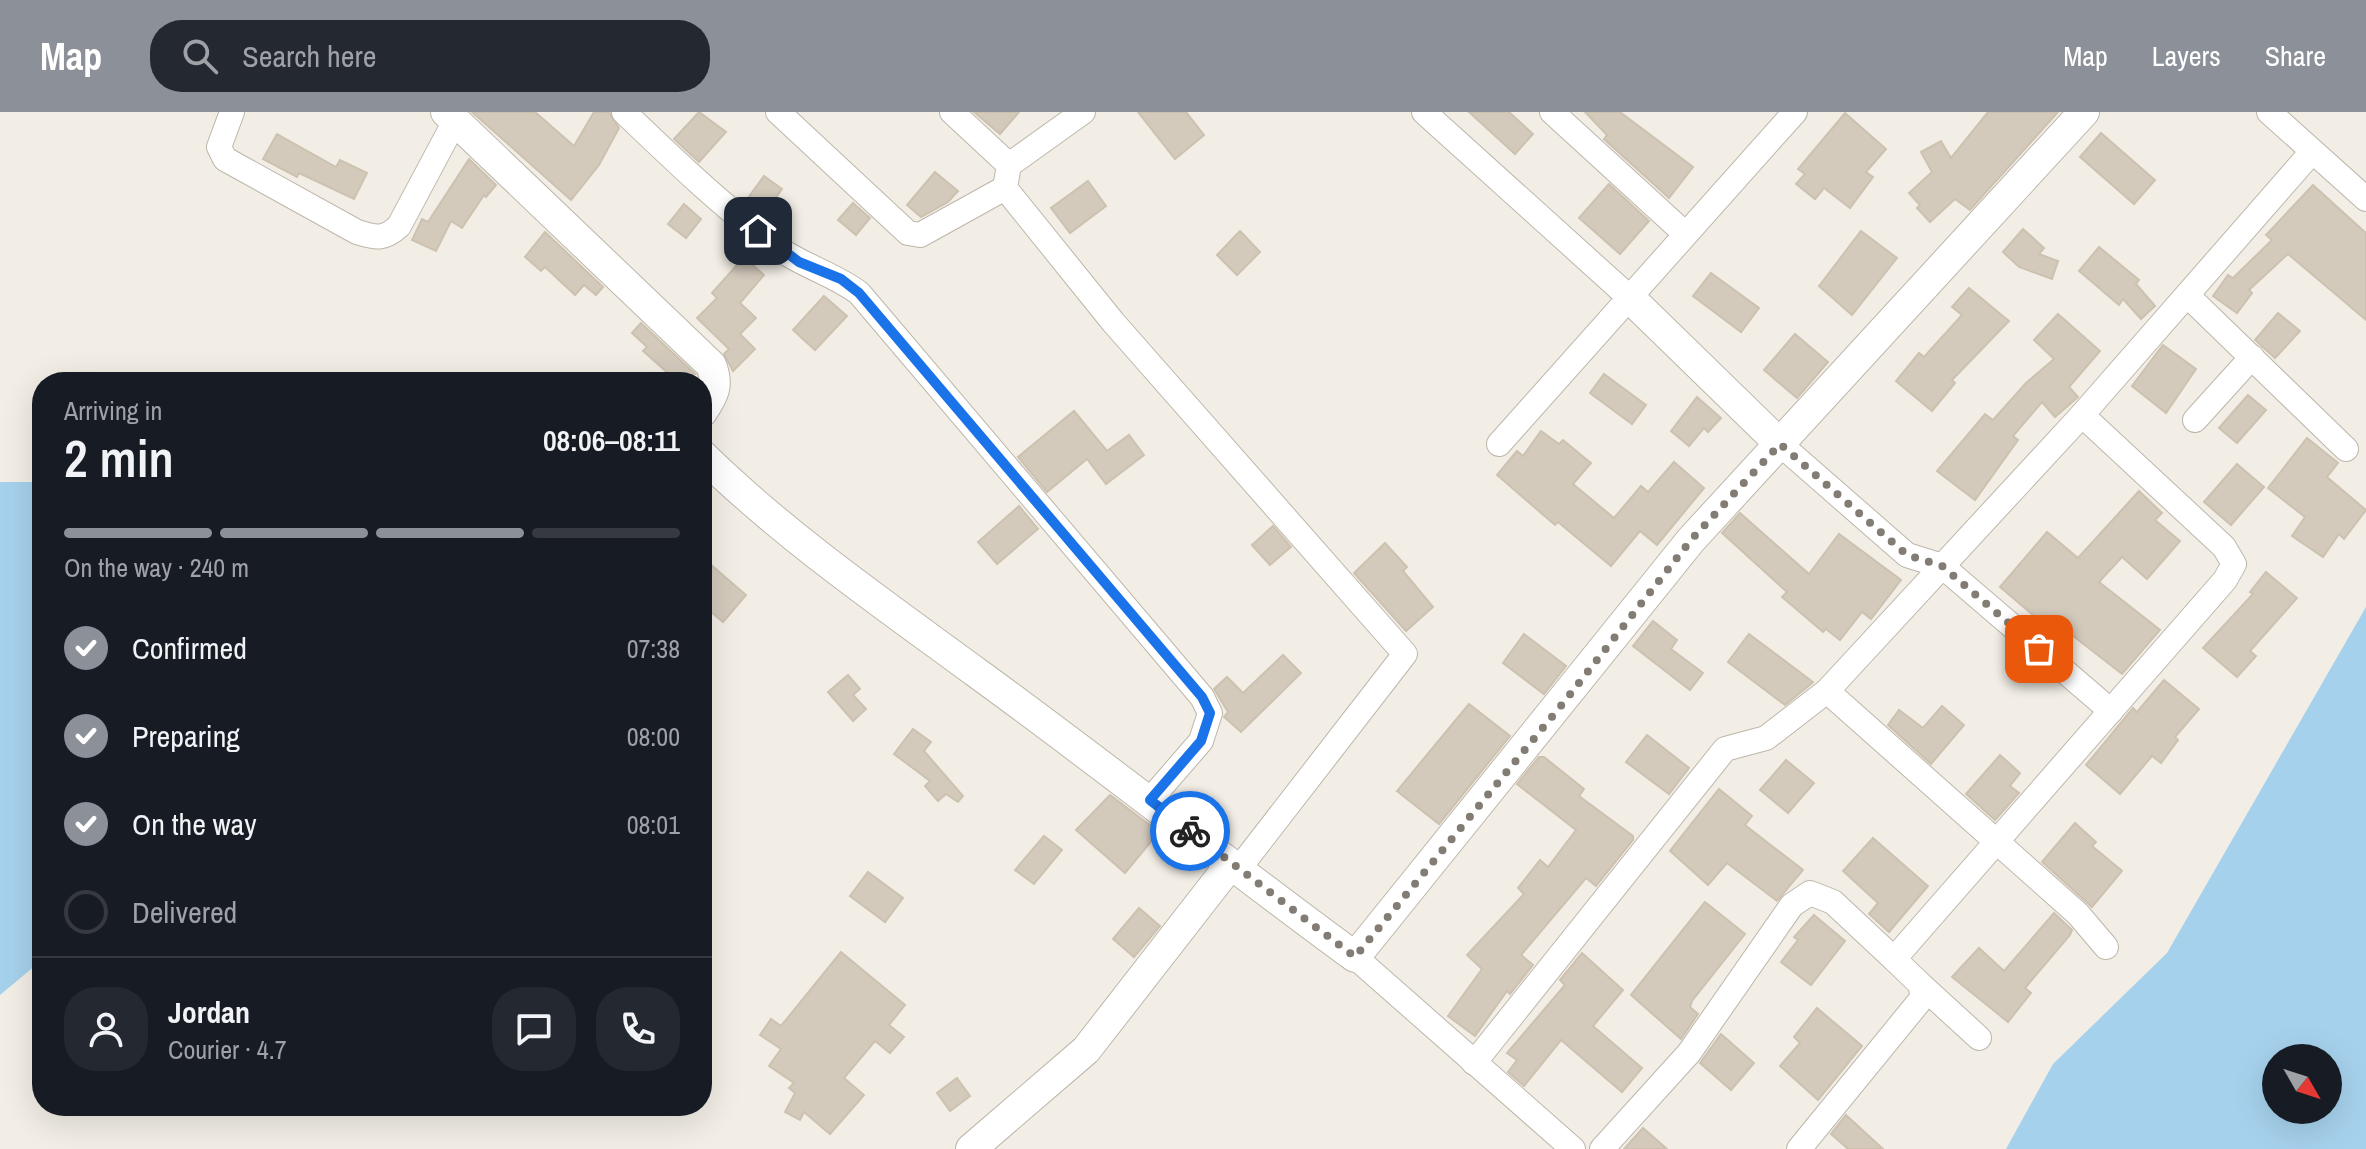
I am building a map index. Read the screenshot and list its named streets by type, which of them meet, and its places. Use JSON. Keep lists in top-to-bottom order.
{
  "north": "bottom right",
  "page": {
    "header": "Map",
    "search": "Search here",
    "nav": ["Map", "Layers", "Share"],
    "heading": ["2 min", "Arriving in", "08:06–08:11"],
    "panel": ["Jordan", "Courier · 4.7"],
    "bar": "On the way · 240 m",
    "list": [
      ["Confirmed", "07:38"],
      ["Preparing", "08:00"],
      ["On the way", "08:01"],
      "Delivered"
    ]
  }
}
